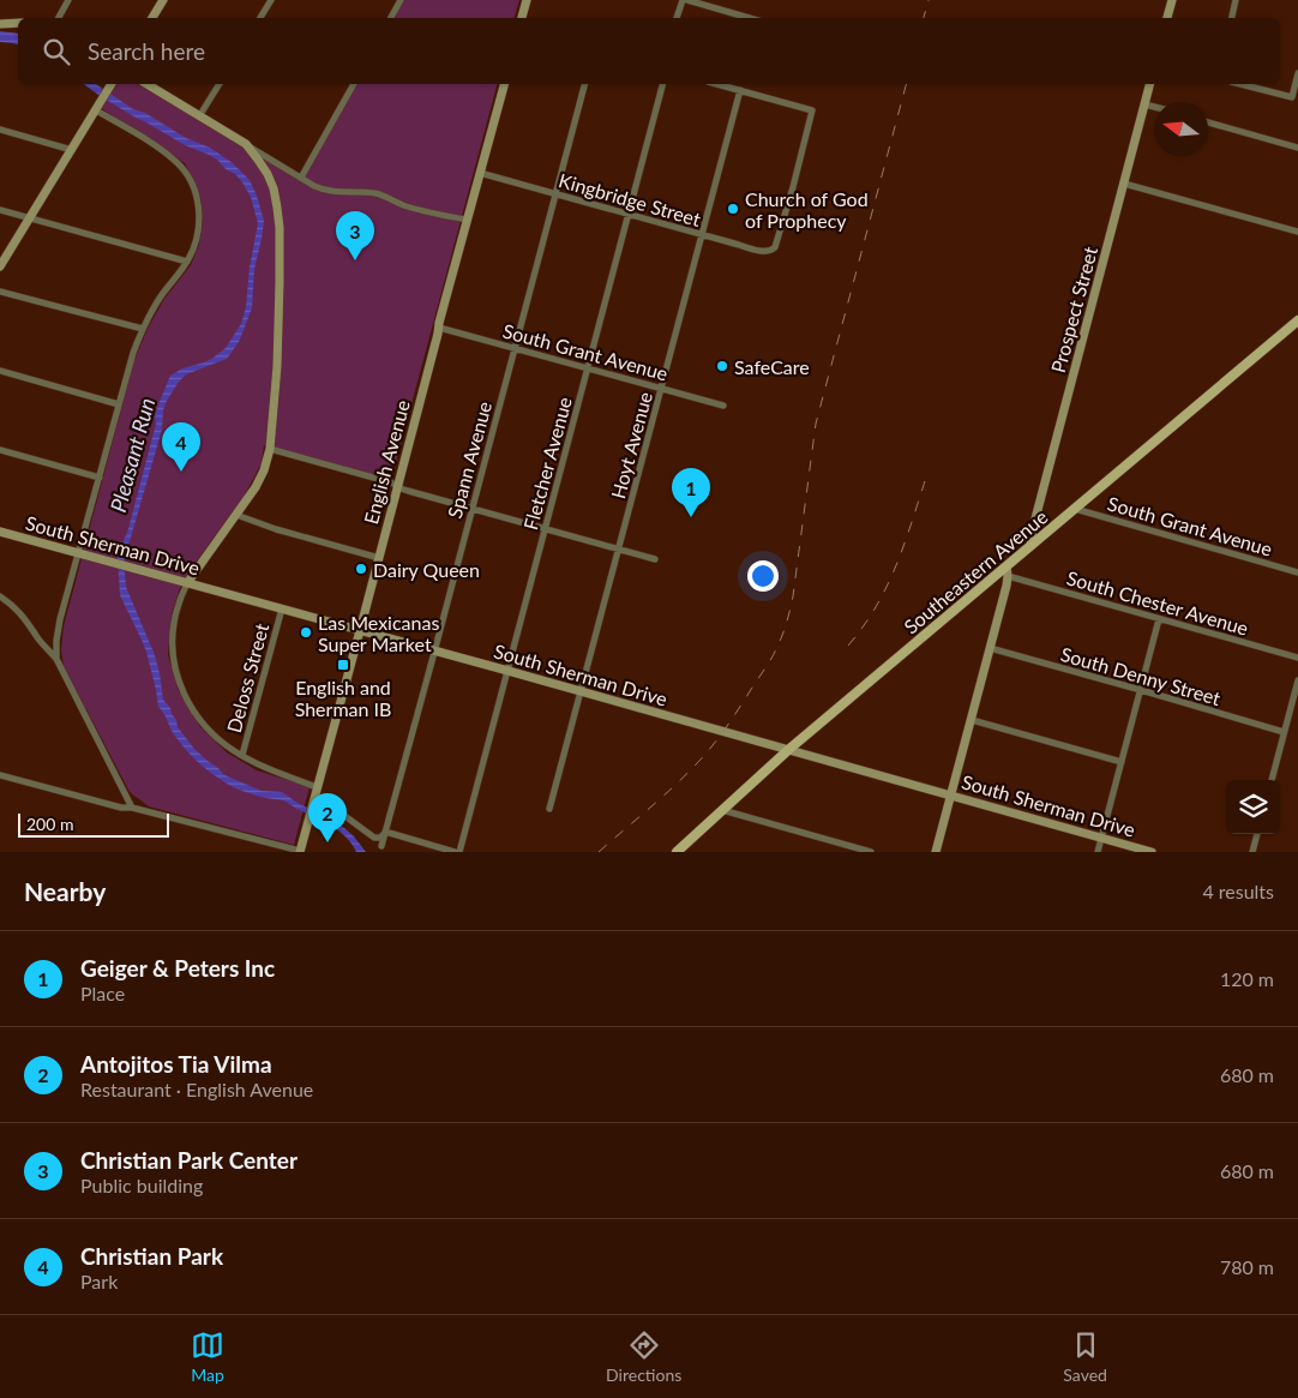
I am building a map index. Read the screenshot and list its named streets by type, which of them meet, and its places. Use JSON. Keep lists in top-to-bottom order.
{
  "streets": {
    "main road": [
      "Prospect Street",
      "English Avenue",
      "South Sherman Drive",
      "Southeastern Avenue"
    ],
    "street": [
      "Kingbridge Street",
      "South Grant Avenue",
      "Hoyt Avenue",
      "Spann Avenue",
      "Fletcher Avenue",
      "South Chester Avenue",
      "South Denny Street",
      "Deloss Street"
    ]
  },
  "crossings": [
    ["Kingbridge Street", "Hoyt Avenue"],
    ["Kingbridge Street", "Spann Avenue"],
    ["Kingbridge Street", "English Avenue"],
    ["Kingbridge Street", "Fletcher Avenue"],
    ["Prospect Street", "Southeastern Avenue"],
    ["South Grant Avenue", "Hoyt Avenue"],
    ["South Grant Avenue", "Spann Avenue"],
    ["South Grant Avenue", "English Avenue"],
    ["South Grant Avenue", "Fletcher Avenue"],
    ["South Grant Avenue", "Southeastern Avenue"],
    ["Hoyt Avenue", "South Sherman Drive"],
    ["Spann Avenue", "South Sherman Drive"],
    ["English Avenue", "South Sherman Drive"],
    ["Fletcher Avenue", "South Sherman Drive"],
    ["South Sherman Drive", "Southeastern Avenue"],
    ["South Sherman Drive", "Deloss Street"],
    ["Southeastern Avenue", "South Chester Avenue"]
  ],
  "water": ["Pleasant Run"],
  "places": {
    "other": [
      "Church of God of Prophecy",
      "SafeCare",
      "Dairy Queen",
      "Las Mexicanas Super Market"
    ],
    "transit": ["English and Sherman IB"]
  },
  "scale_bar": "200 m",
  "north": "left",
  "page": {
    "search": "Search here",
    "pins": [
      "3",
      "4",
      "1",
      "2"
    ],
    "scale": "200 m",
    "heading": ["Nearby", "4 results"],
    "list": [
      {
        "mark": "1",
        "name": "Geiger & Peters Inc",
        "note": "Place",
        "value": "120 m"
      },
      {
        "mark": "2",
        "name": "Antojitos Tia Vilma",
        "note": "Restaurant · English Avenue",
        "value": "680 m"
      },
      {
        "mark": "3",
        "name": "Christian Park Center",
        "note": "Public building",
        "value": "680 m"
      },
      {
        "mark": "4",
        "name": "Christian Park",
        "note": "Park",
        "value": "780 m"
      }
    ],
    "nav": ["Map", "Directions", "Saved"]
  }
}
